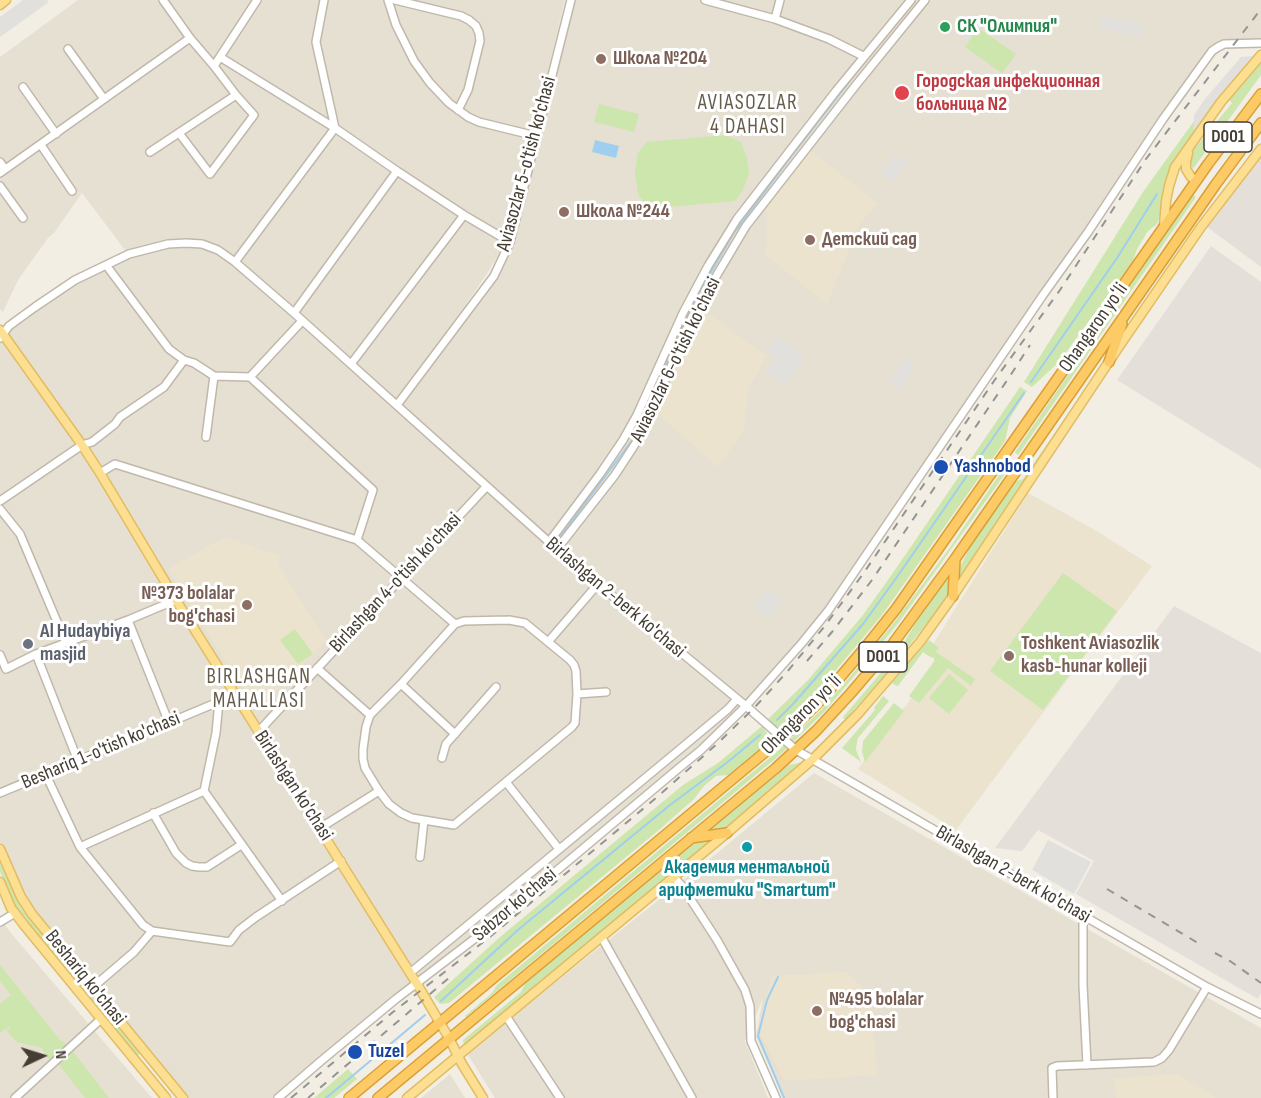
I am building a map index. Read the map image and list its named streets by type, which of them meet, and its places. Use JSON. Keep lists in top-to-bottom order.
{
  "streets": {
    "highway": ["D001", "Ohangaron yoʻli"],
    "main road": ["Birlashgan ko'chasi", "Beshariq ko'chasi"],
    "street": [
      "Aviasozlar 5-o'tish ko'chasi",
      "Aviasozlar 6-o'tish ko'chasi",
      "Birlashgan 4-o'tish ko'chasi",
      "Birlashgan 2-berk ko'chasi",
      "Beshariq 1-o'tish ko'chasi",
      "Sabzor ko'chasi"
    ]
  },
  "crossings": [
    ["Aviasozlar 5-o'tish ko'chasi", "Birlashgan 2-berk ko'chasi"],
    ["Ohangaron yoʻli", "Birlashgan 2-berk ko'chasi"],
    ["Ohangaron yoʻli", "Birlashgan ko'chasi"],
    ["Aviasozlar 6-o'tish ko'chasi", "Birlashgan 2-berk ko'chasi"],
    ["Birlashgan 4-o'tish ko'chasi", "Birlashgan 2-berk ko'chasi"],
    ["Birlashgan 4-o'tish ko'chasi", "Birlashgan ko'chasi"],
    ["Birlashgan 2-berk ko'chasi", "Birlashgan ko'chasi"],
    ["Birlashgan 2-berk ko'chasi", "Sabzor ko'chasi"],
    ["Beshariq 1-o'tish ko'chasi", "Birlashgan ko'chasi"],
    ["Birlashgan ko'chasi", "Sabzor ko'chasi"]
  ],
  "districts": ["AVIASOZLAR 4 DAHASI", "BIRLASHGAN MAHALLASI"],
  "places": [
    "СК \"Олимпия\"",
    "Школа №204",
    "Городская инфекционная больница N2",
    "Школа №244",
    "Детский сад",
    "Yashnobod",
    "№373 bolalar bog'chasi",
    "Al Hudaybiya masjid",
    "Toshkent Aviasozlik kasb-hunar kolleji",
    "Академия ментальной арифметики \"Smartum\"",
    "№495 bolalar bog'chasi",
    "Tuzel"
  ],
  "north": "right"
}
